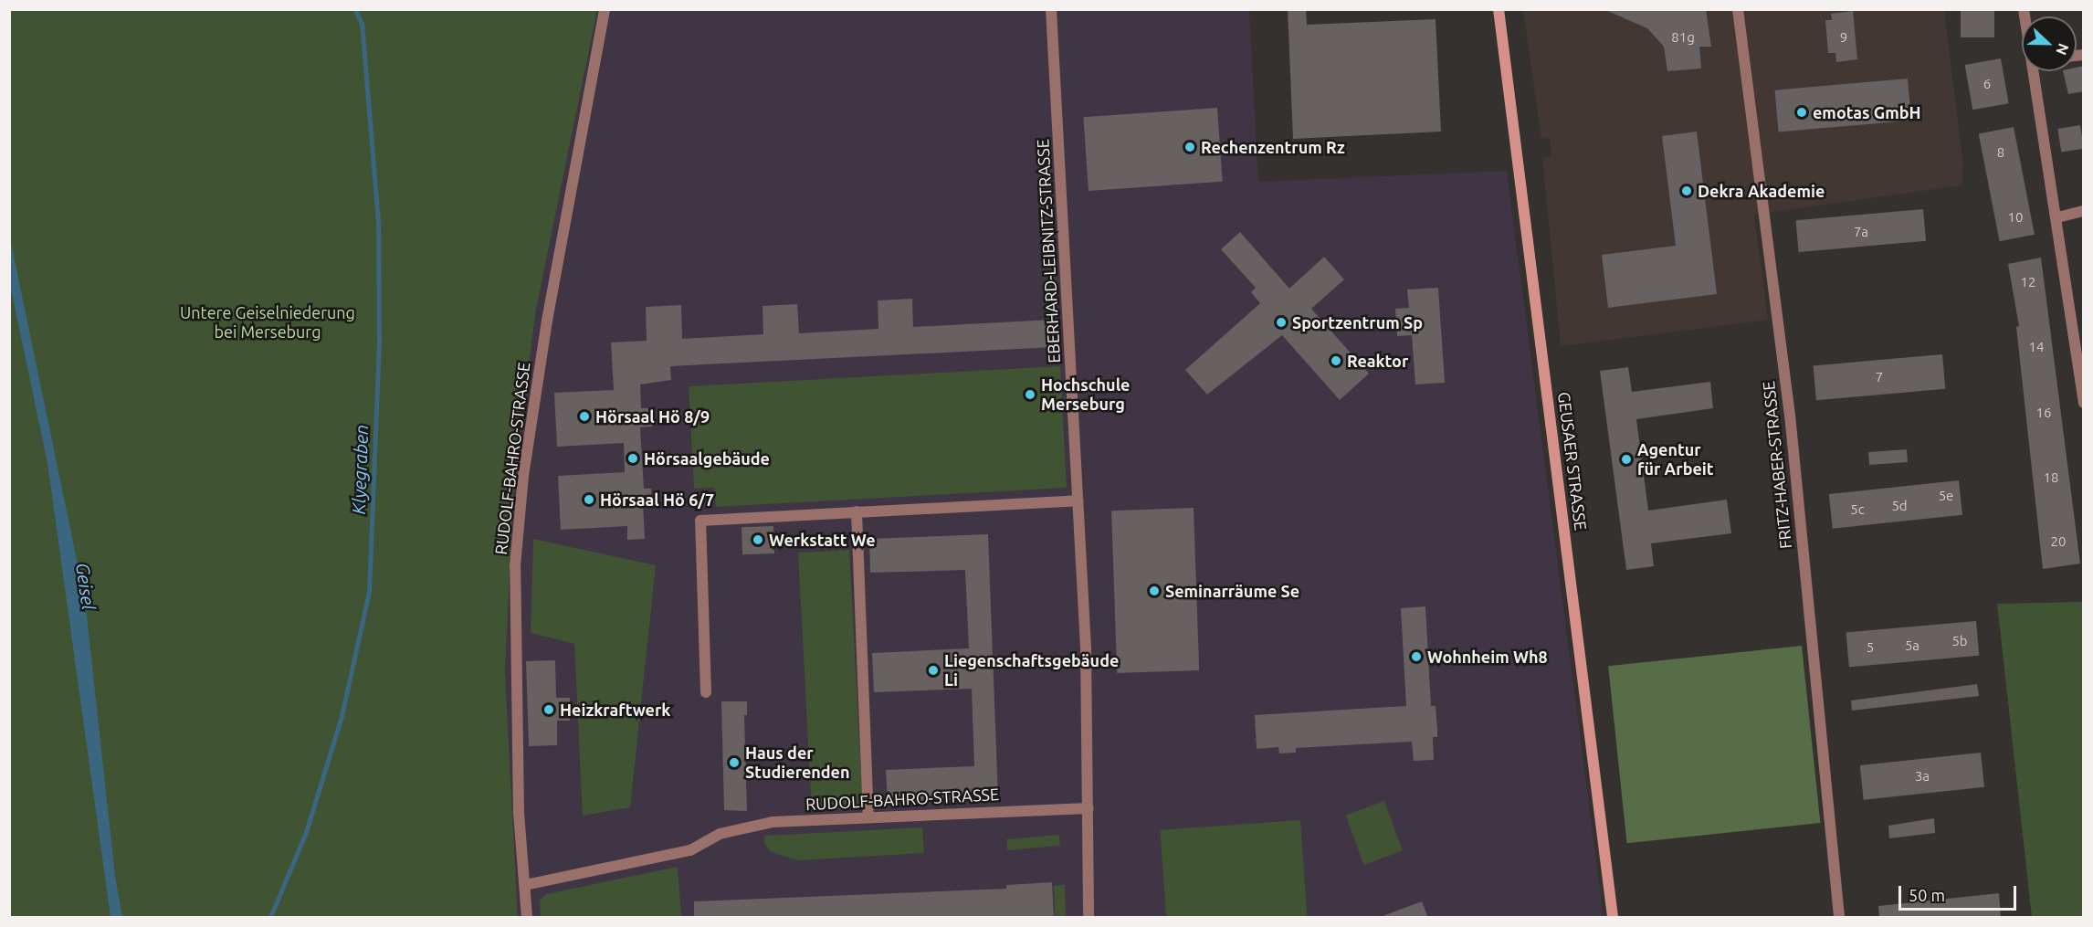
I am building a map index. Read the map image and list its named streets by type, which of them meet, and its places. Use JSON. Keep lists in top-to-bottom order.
{
  "streets": {
    "street": [
      "EBERHARD-LEIBNITZ-STRASSE",
      "RUDOLF-BAHRO-STRASSE",
      "GEUSAER STRASSE",
      "FRITZ-HABER-STRASSE"
    ]
  },
  "crossings": [
    ["EBERHARD-LEIBNITZ-STRASSE", "RUDOLF-BAHRO-STRASSE"]
  ],
  "water": ["Klyegraben", "Geisel"],
  "parks": ["Untere Geiselniederung bei Merseburg"],
  "places": [
    "emotas GmbH",
    "Rechenzentrum Rz",
    "Dekra Akademie",
    "Sportzentrum Sp",
    "Reaktor",
    "Hochschule Merseburg",
    "Hörsaal Hö 8/9",
    "Hörsaalgebäude",
    "Agentur für Arbeit",
    "Hörsaal Hö 6/7",
    "Werkstatt We",
    "Seminarräume Se",
    "Wohnheim Wh8",
    "Liegenschaftsgebäude Li",
    "Heizkraftwerk",
    "Haus der Studierenden"
  ],
  "house_numbers": [
    "81g",
    "9",
    "6",
    "8",
    "10",
    "7a",
    "12",
    "14",
    "7",
    "16",
    "18",
    "5e",
    "5d",
    "5c",
    "20",
    "5b",
    "5a",
    "5",
    "3a"
  ],
  "scale_bar": "50 m",
  "north": "right"
}
